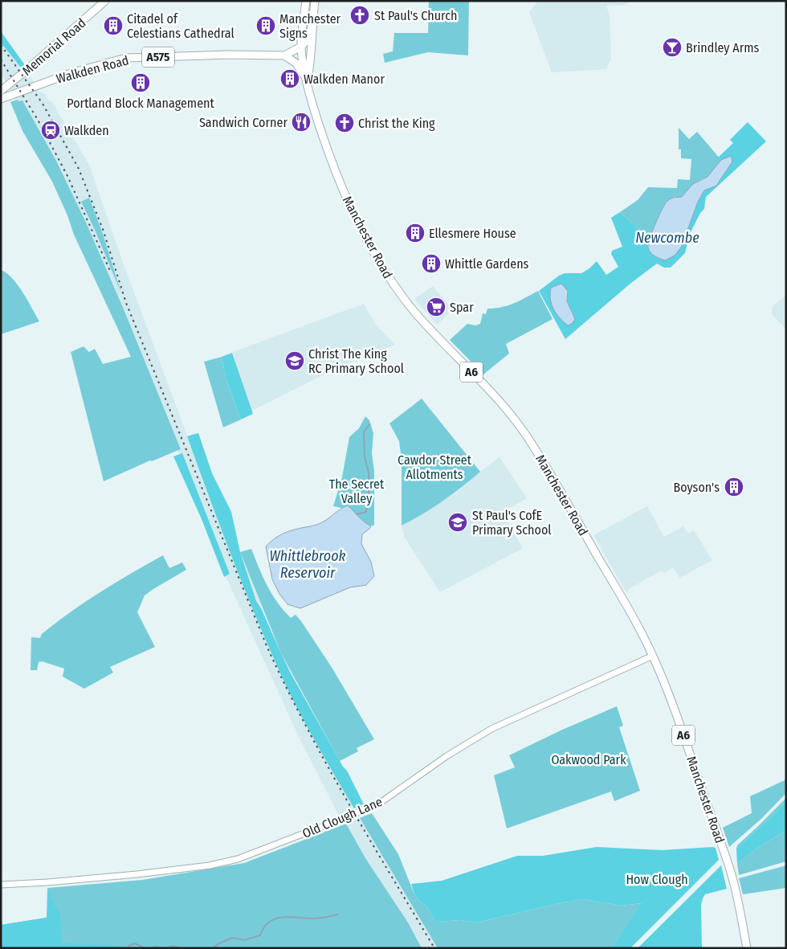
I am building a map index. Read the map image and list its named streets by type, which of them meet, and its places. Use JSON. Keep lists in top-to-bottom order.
{
  "streets": {
    "main road": [
      "Memorial Road",
      "A575",
      "Walkden Road",
      "Manchester Road",
      "A6"
    ],
    "street": ["Old Clough Lane"]
  },
  "crossings": [
    ["Walkden Road", "Manchester Road"],
    ["Manchester Road", "Old Clough Lane"]
  ],
  "water": ["Newcombe", "Whittlebrook Reservoir"],
  "parks": [
    "Cawdor Street Allotments",
    "The Secret Valley",
    "Oakwood Park",
    "How Clough"
  ],
  "places": {
    "church": ["St Paul's Church", "Christ the King"],
    "building": [
      "Citadel of Celestians Cathedral",
      "Manchester Signs",
      "Walkden Manor",
      "Portland Block Management",
      "Ellesmere House",
      "Whittle Gardens",
      "Boyson's"
    ],
    "bar": ["Brindley Arms"],
    "restaurant": ["Sandwich Corner"],
    "station": ["Walkden"],
    "supermarket": ["Spar"],
    "school or university": ["Christ The King RC Primary School", "St Paul's CofE Primary School"]
  }
}
